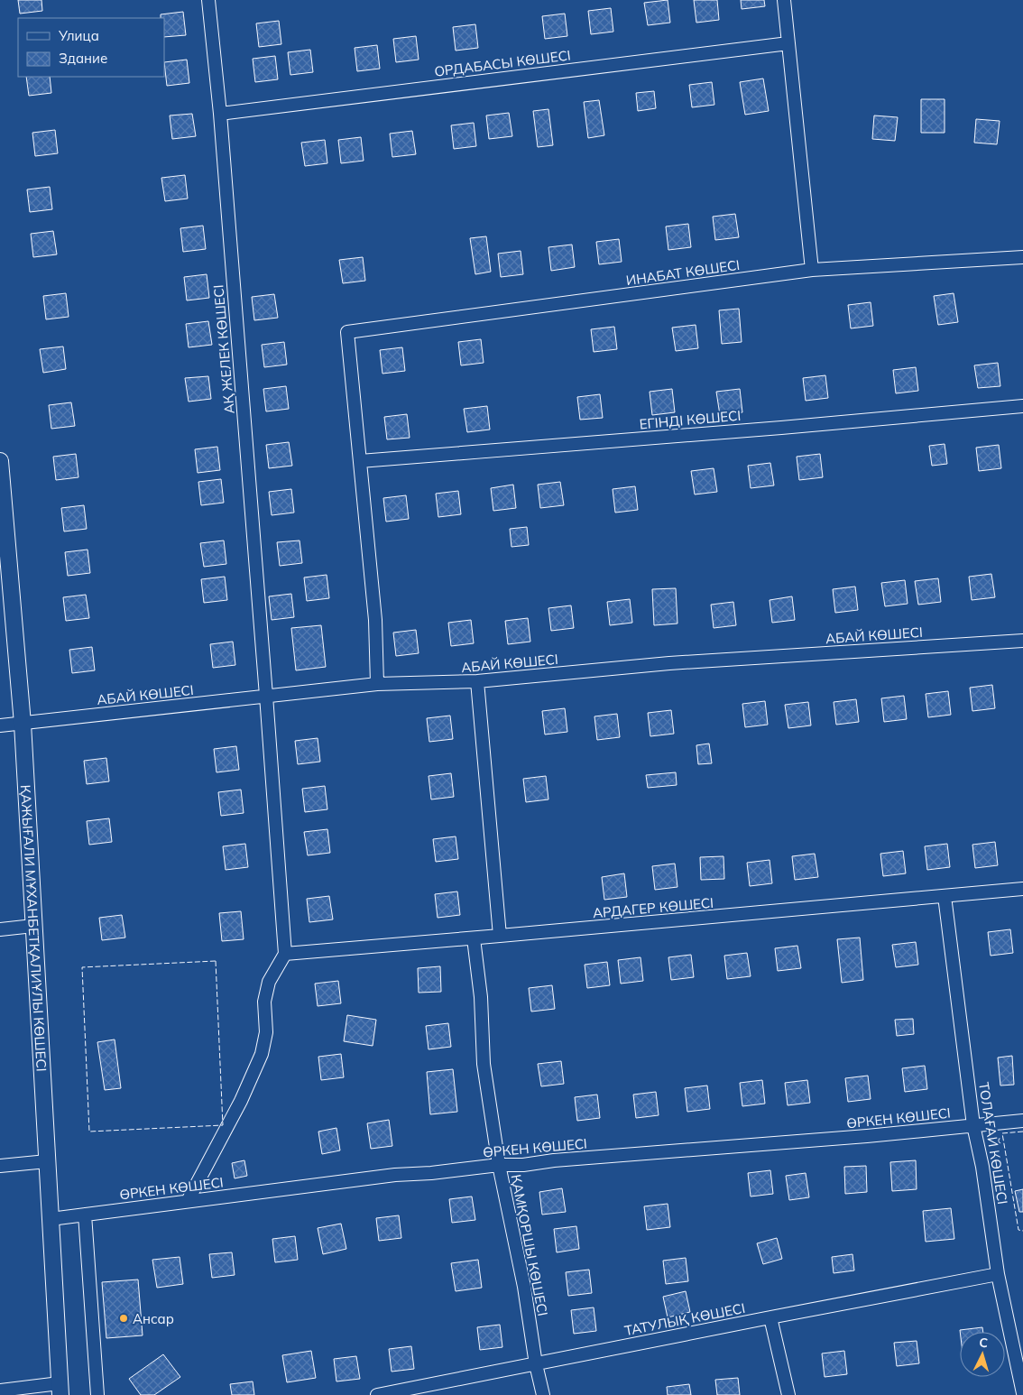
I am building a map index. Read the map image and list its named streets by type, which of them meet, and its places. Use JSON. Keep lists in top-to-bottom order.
{
  "streets": {
    "street": [
      "ОРДАБАСЫ КӨШЕСІ",
      "ИНАБАТ КӨШЕСІ",
      "АҚ ЖЕЛЕК КӨШЕСІ",
      "ЕГІНДІ КӨШЕСІ",
      "АБАЙ КӨШЕСІ",
      "АРДАГЕР КӨШЕСІ",
      "ҚАЖЫҒАЛИ МҰХАНБЕТҚАЛИҰЛЫ КӨШЕСІ",
      "ӨРКЕН КӨШЕСІ",
      "ТОЛАҒАЙ КӨШЕСІ",
      "ҚАМҚОРШЫ КӨШЕСІ",
      "ТАТУЛЫҚ КӨШЕСІ"
    ]
  },
  "crossings": [
    ["ОРДАБАСЫ КӨШЕСІ", "АҚ ЖЕЛЕК КӨШЕСІ"],
    ["ИНАБАТ КӨШЕСІ", "ЕГІНДІ КӨШЕСІ"],
    ["АҚ ЖЕЛЕК КӨШЕСІ", "АБАЙ КӨШЕСІ"],
    ["АҚ ЖЕЛЕК КӨШЕСІ", "АРДАГЕР КӨШЕСІ"],
    ["АБАЙ КӨШЕСІ", "ҚАЖЫҒАЛИ МҰХАНБЕТҚАЛИҰЛЫ КӨШЕСІ"],
    ["АРДАГЕР КӨШЕСІ", "ТОЛАҒАЙ КӨШЕСІ"],
    ["АРДАГЕР КӨШЕСІ", "ҚАМҚОРШЫ КӨШЕСІ"],
    ["ҚАЖЫҒАЛИ МҰХАНБЕТҚАЛИҰЛЫ КӨШЕСІ", "ӨРКЕН КӨШЕСІ"],
    ["ӨРКЕН КӨШЕСІ", "ТОЛАҒАЙ КӨШЕСІ"],
    ["ӨРКЕН КӨШЕСІ", "ҚАМҚОРШЫ КӨШЕСІ"],
    ["ТОЛАҒАЙ КӨШЕСІ", "ТАТУЛЫҚ КӨШЕСІ"],
    ["ҚАМҚОРШЫ КӨШЕСІ", "ТАТУЛЫҚ КӨШЕСІ"]
  ],
  "places": ["Ансар"],
  "legend": ["Улица", "Здание"],
  "north": "top"
}
